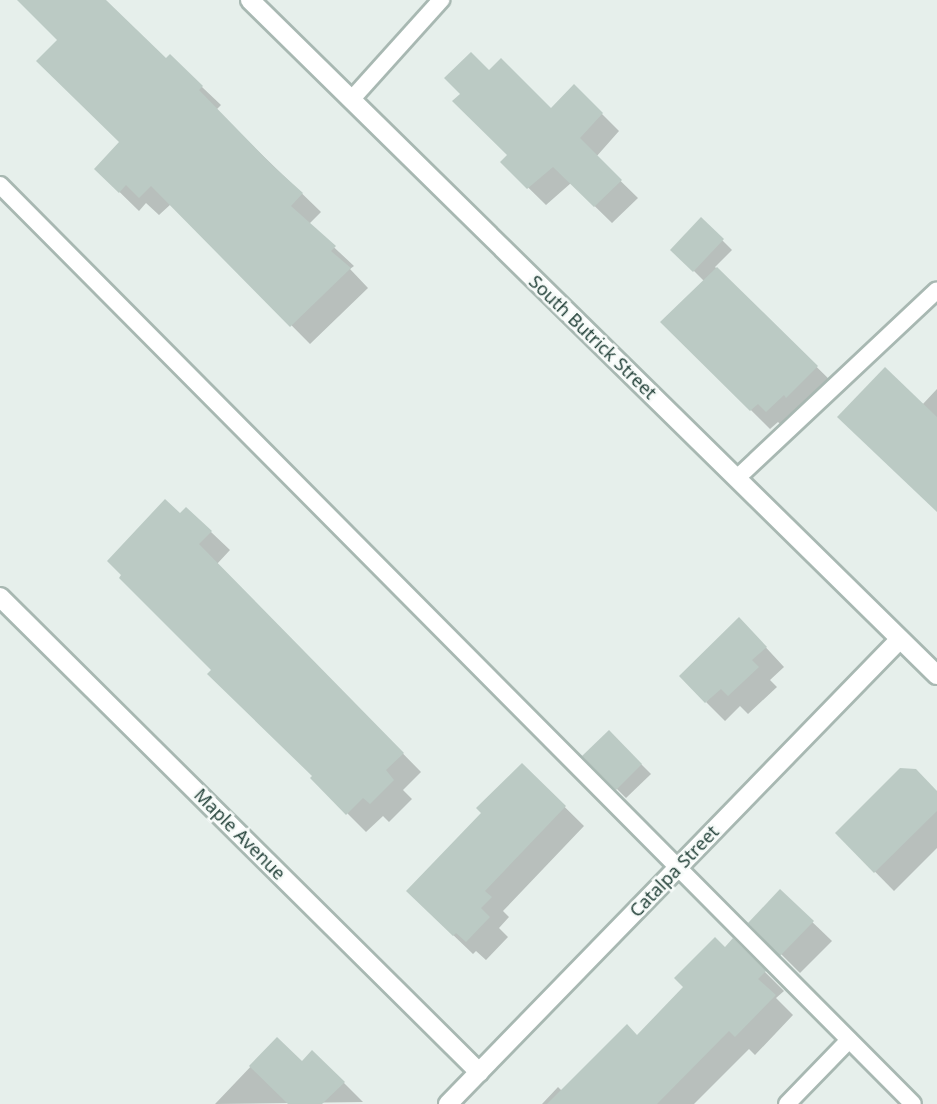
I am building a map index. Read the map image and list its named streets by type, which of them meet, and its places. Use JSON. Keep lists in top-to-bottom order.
{
  "streets": {
    "street": ["South Butrick Street", "Maple Avenue", "Catalpa Street"]
  },
  "crossings": [
    ["South Butrick Street", "Catalpa Street"],
    ["Maple Avenue", "Catalpa Street"]
  ]
}
